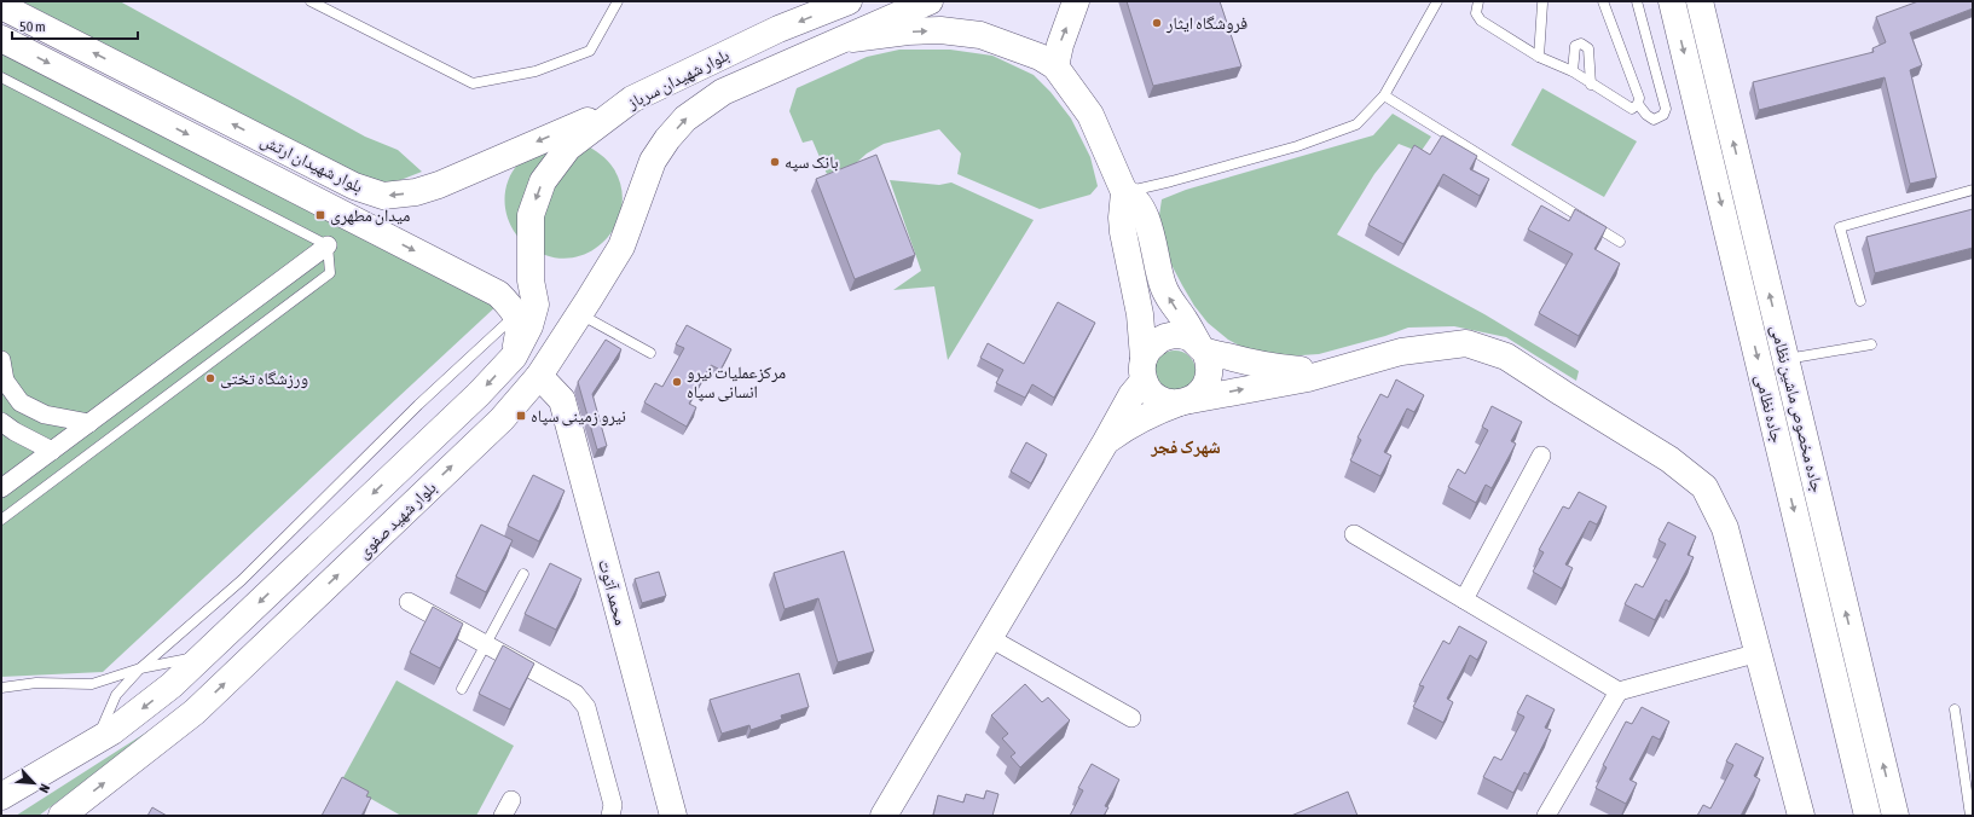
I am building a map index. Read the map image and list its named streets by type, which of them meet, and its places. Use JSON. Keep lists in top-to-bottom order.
{
  "streets": {
    "street": [
      "بلوار شهیدان سرباز",
      "بلوار شهیدان ارتش",
      "جاده نظامی",
      "جاده مخصوص ماشین نظامی",
      "بلوار شهید صفوی",
      "محمد آتوت"
    ]
  },
  "crossings": [
    ["بلوار شهیدان سرباز", "بلوار شهیدان ارتش"],
    ["بلوار شهیدان سرباز", "بلوار شهید صفوی"],
    ["بلوار شهید صفوی", "محمد آتوت"]
  ],
  "one_way": ["جاده نظامی", "جاده مخصوص ماشین نظامی"],
  "districts": ["شهرک فجر"],
  "places": {
    "other": [
      "فروشگاه ایثار",
      "بانک سپه",
      "ورزشگاه تختی",
      "مرکزعملیات نیرو انسانی سپاه"
    ],
    "transit": ["میدان مطهری", "نیرو زمینی سپاه"]
  },
  "scale_bar": "50 m",
  "north": "bottom right"
}
